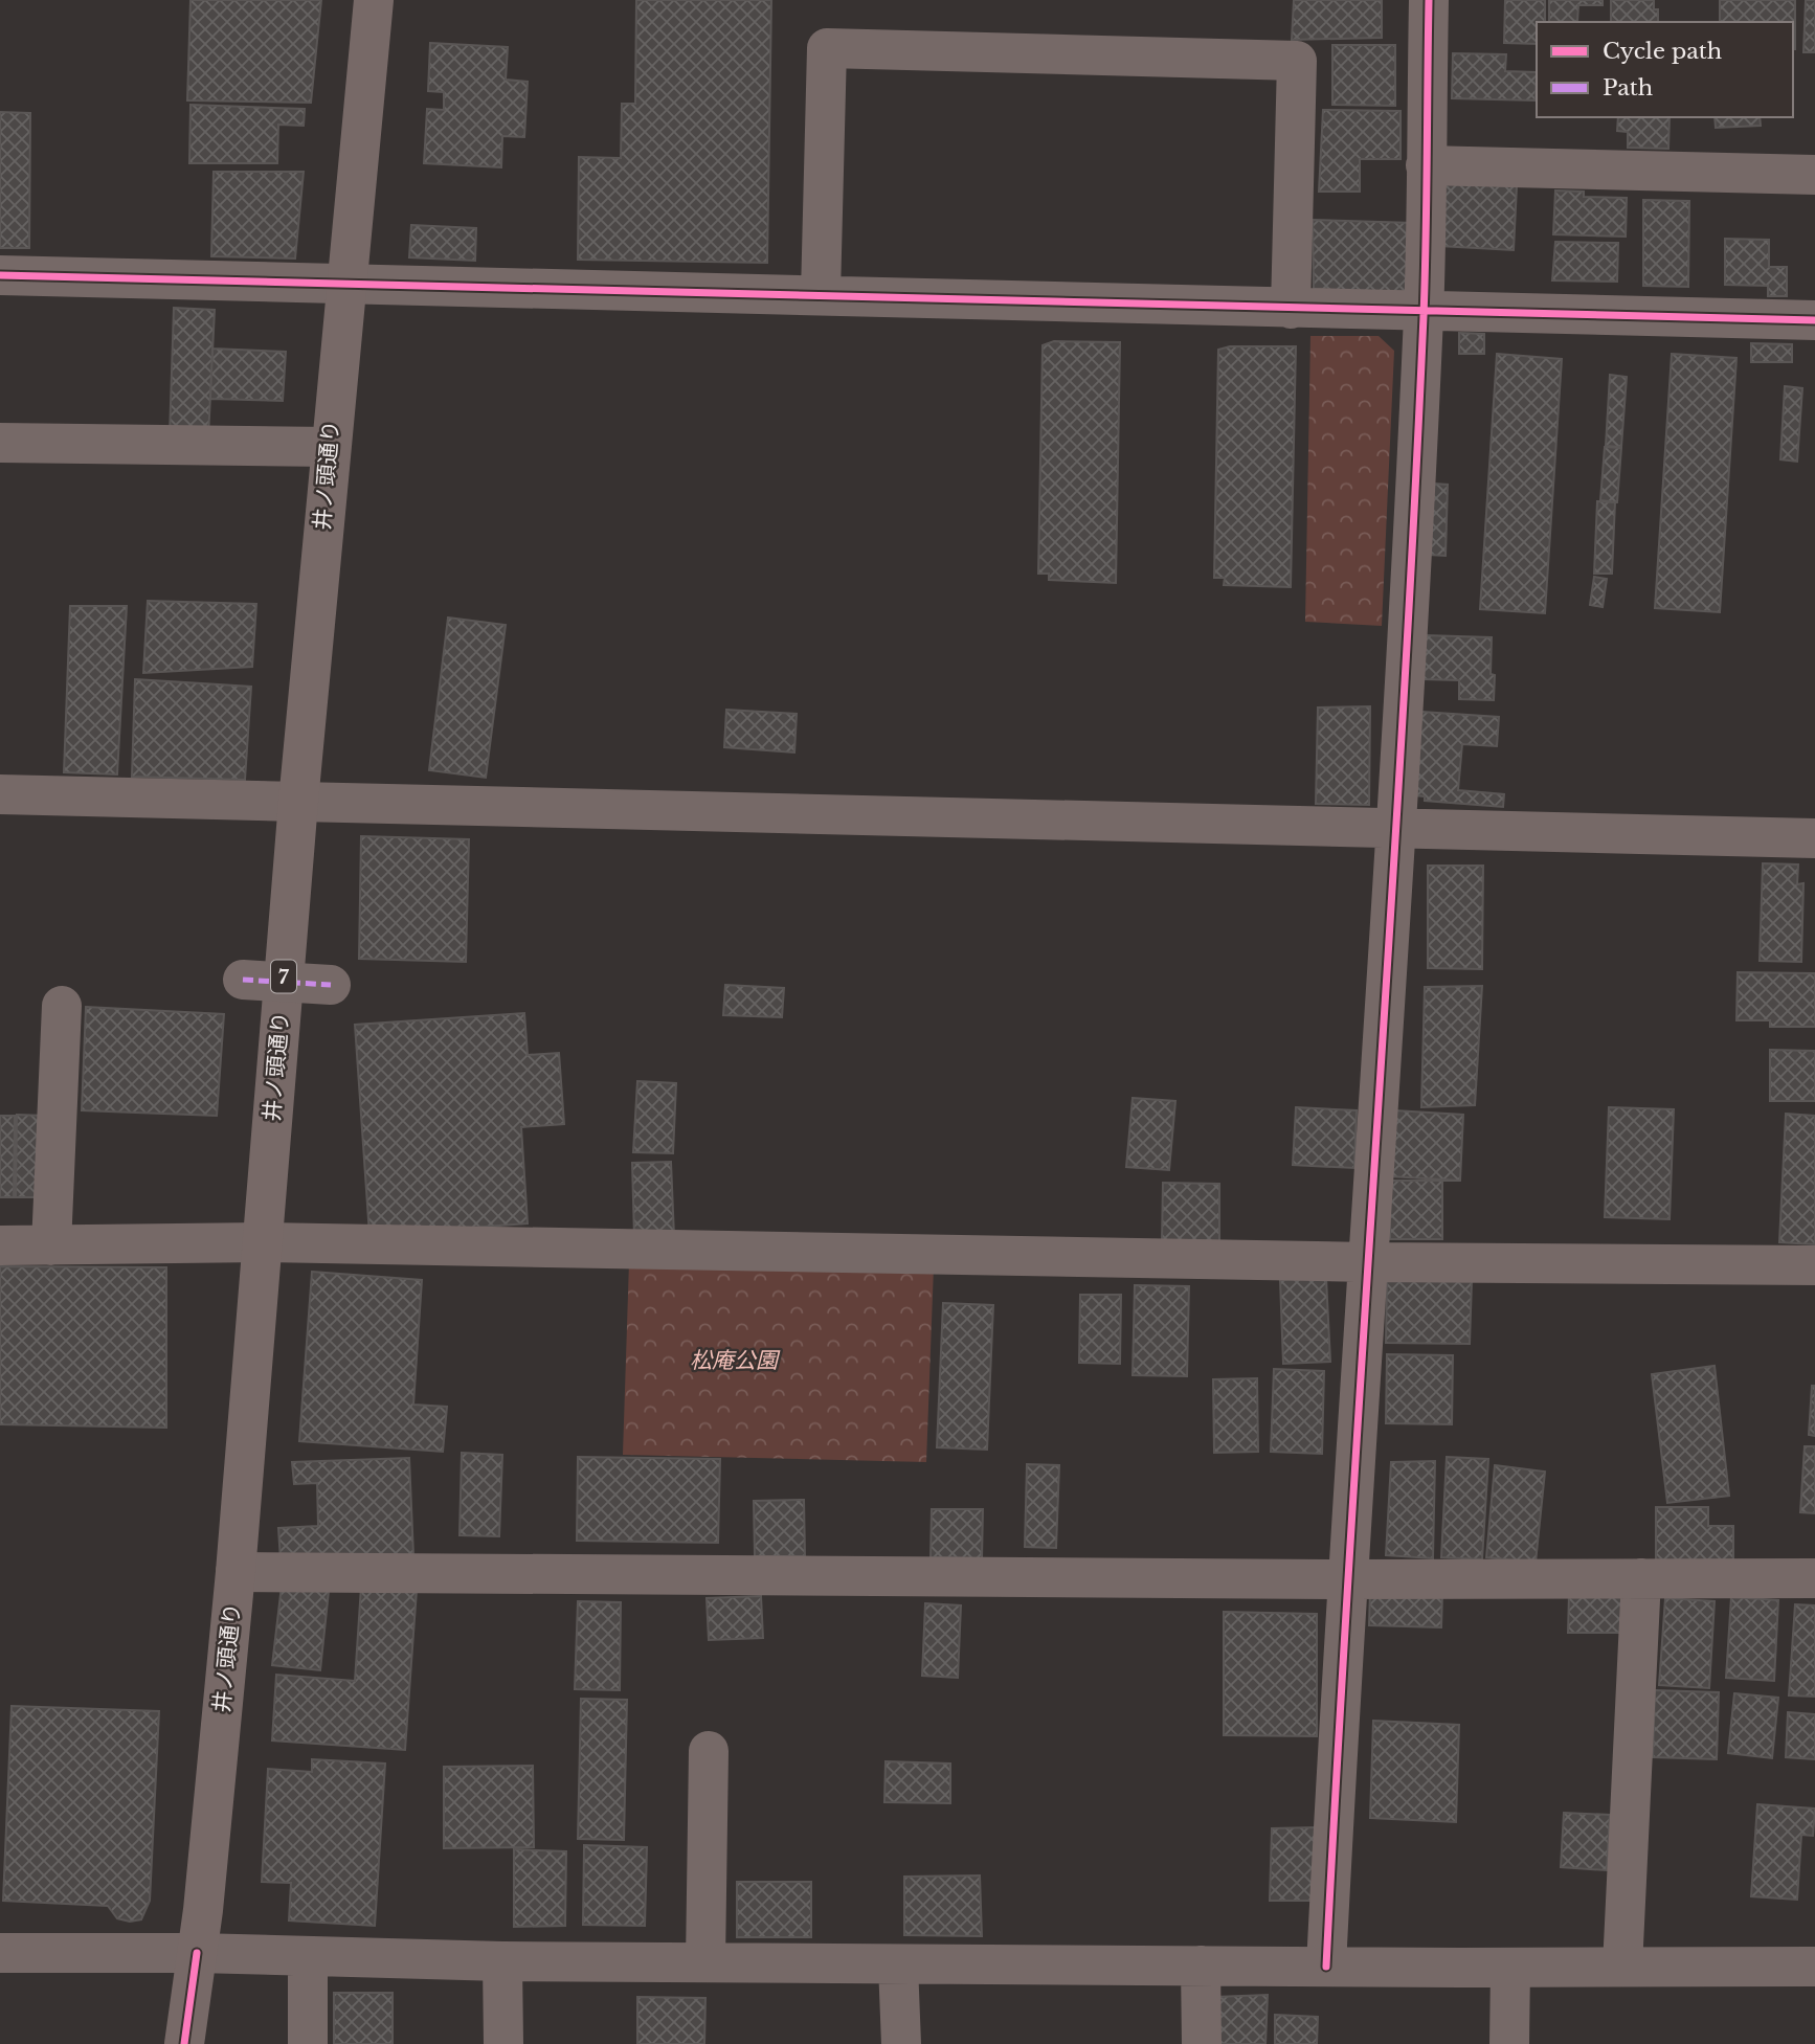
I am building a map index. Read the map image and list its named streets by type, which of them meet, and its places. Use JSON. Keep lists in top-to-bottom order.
{
  "streets": {
    "main road": ["井ノ頭通り", "7"]
  },
  "parks": ["松庵公園"],
  "legend": ["Cycle path", "Path"]
}
